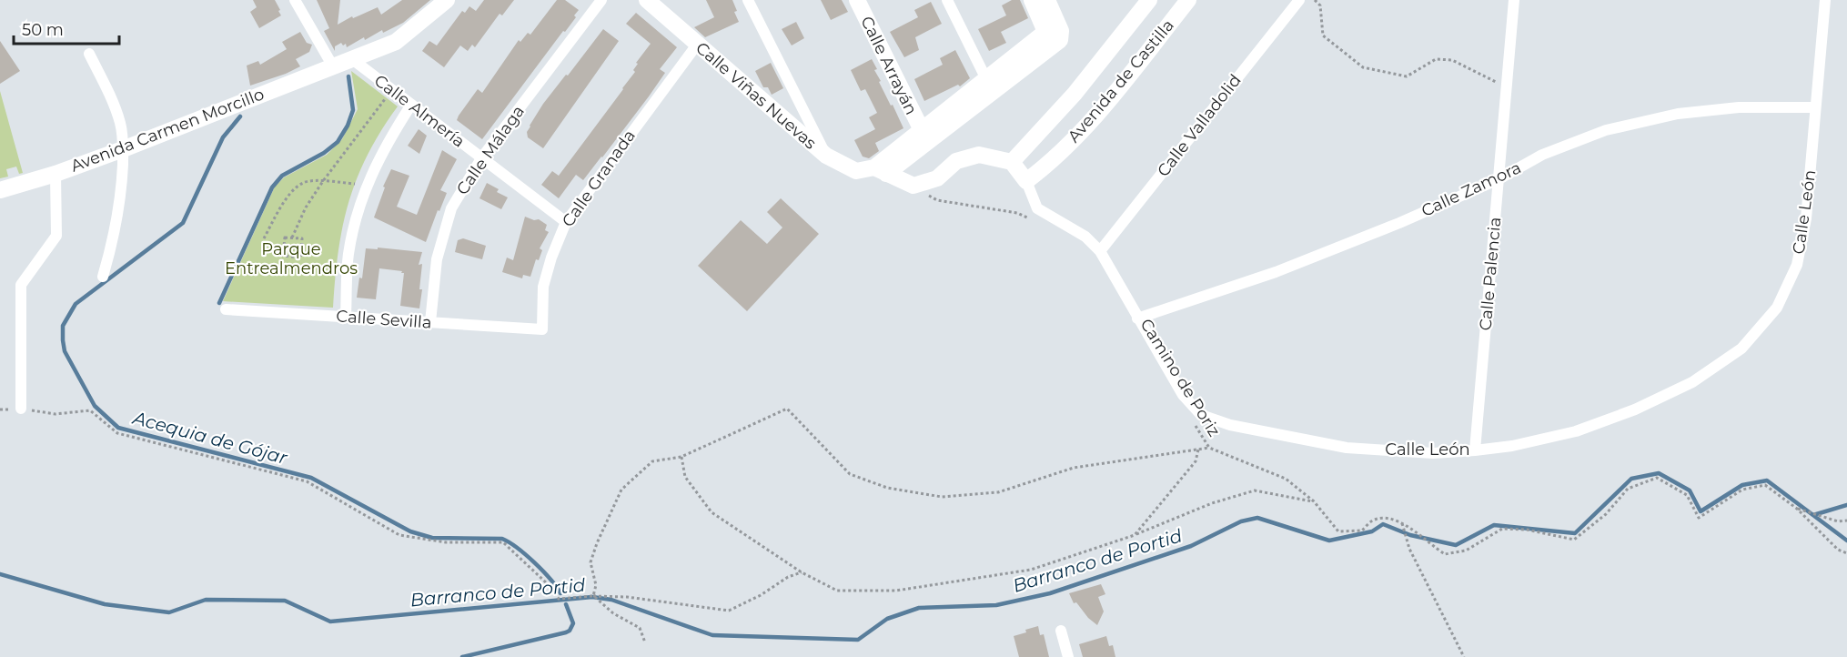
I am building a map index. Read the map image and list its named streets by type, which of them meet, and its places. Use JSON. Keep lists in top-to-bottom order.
{
  "streets": {
    "street": [
      "Calle Arrayán",
      "Avenida de Castilla",
      "Calle Viñas Nuevas",
      "Calle Almería",
      "Calle Valladolid",
      "Avenida Carmen Morcillo",
      "Calle Málaga",
      "Calle Granada",
      "Calle Zamora",
      "Calle León",
      "Calle Palencia",
      "Calle Sevilla"
    ],
    "path": ["Camino de Poriz"]
  },
  "crossings": [
    ["Avenida de Castilla", "Calle León"],
    ["Calle Viñas Nuevas", "Calle Granada"],
    ["Calle Almería", "Avenida Carmen Morcillo"],
    ["Calle Almería", "Calle Málaga"],
    ["Calle Almería", "Calle Granada"],
    ["Calle Valladolid", "Calle León"],
    ["Calle Málaga", "Calle Sevilla"],
    ["Calle Granada", "Calle Sevilla"],
    ["Calle Zamora", "Calle León"],
    ["Calle Zamora", "Calle Palencia"],
    ["Calle León", "Calle Palencia"]
  ],
  "water": ["Acequia de Gójar", "Barranco de Portid"],
  "parks": ["Parque Entrealmendros"],
  "scale_bar": "50 m"
}
